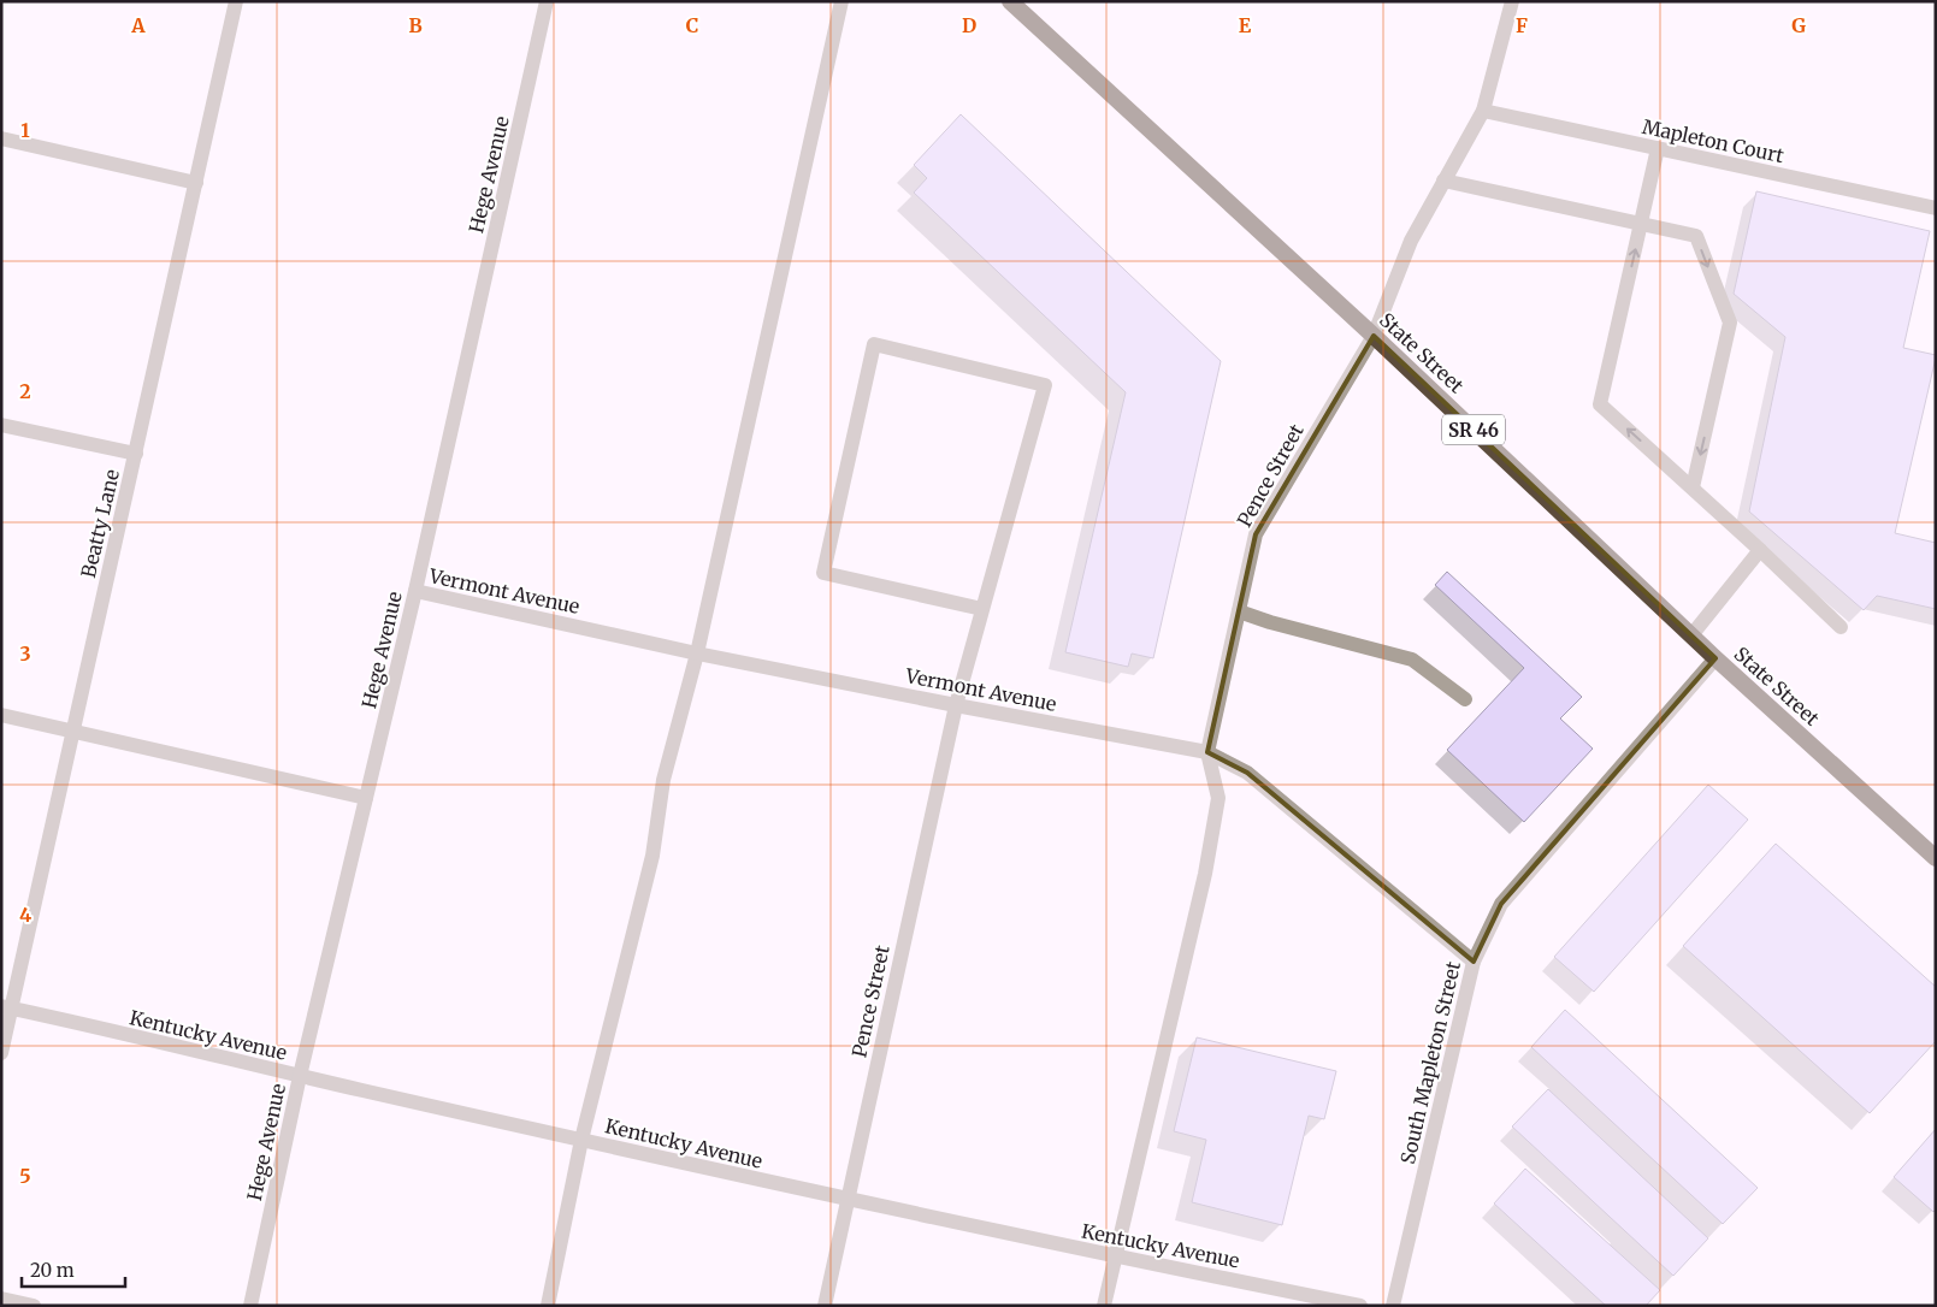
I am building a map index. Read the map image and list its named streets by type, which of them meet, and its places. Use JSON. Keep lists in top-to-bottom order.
{
  "streets": {
    "highway": ["State Street", "SR 46"],
    "street": [
      "Mapleton Court",
      "Hege Avenue",
      "Pence Street",
      "Beatty Lane",
      "Vermont Avenue",
      "Kentucky Avenue",
      "South Mapleton Street"
    ]
  },
  "crossings": [
    ["Hege Avenue", "Vermont Avenue"],
    ["Hege Avenue", "Kentucky Avenue"],
    ["State Street", "Pence Street"],
    ["State Street", "South Mapleton Street"],
    ["Pence Street", "Vermont Avenue"],
    ["Pence Street", "Kentucky Avenue"],
    ["Beatty Lane", "Kentucky Avenue"],
    ["Vermont Avenue", "South Mapleton Street"]
  ],
  "scale_bar": "20 m",
  "grid": {
    "columns": [
      "A",
      "B",
      "C",
      "D",
      "E",
      "F",
      "G"
    ],
    "rows": [
      "1",
      "2",
      "3",
      "4",
      "5"
    ]
  }
}
